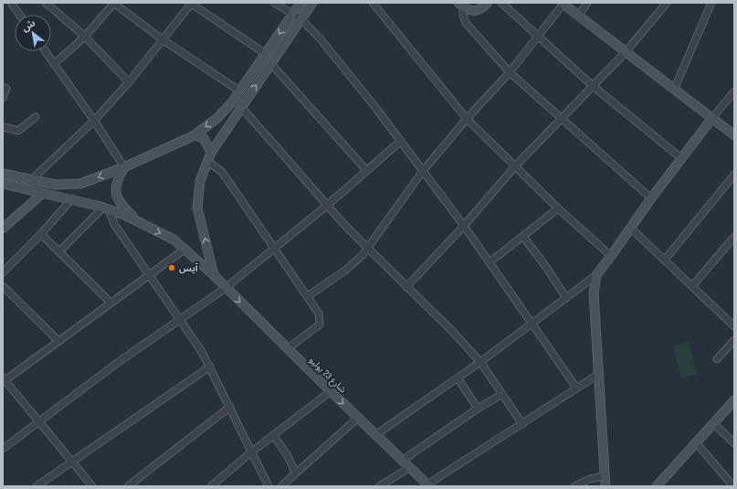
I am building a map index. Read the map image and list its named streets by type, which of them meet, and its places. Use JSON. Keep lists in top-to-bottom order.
{
  "streets": {
    "street": ["شارع 23 يوليو"]
  },
  "places": ["آيس"],
  "north": "top left"
}
